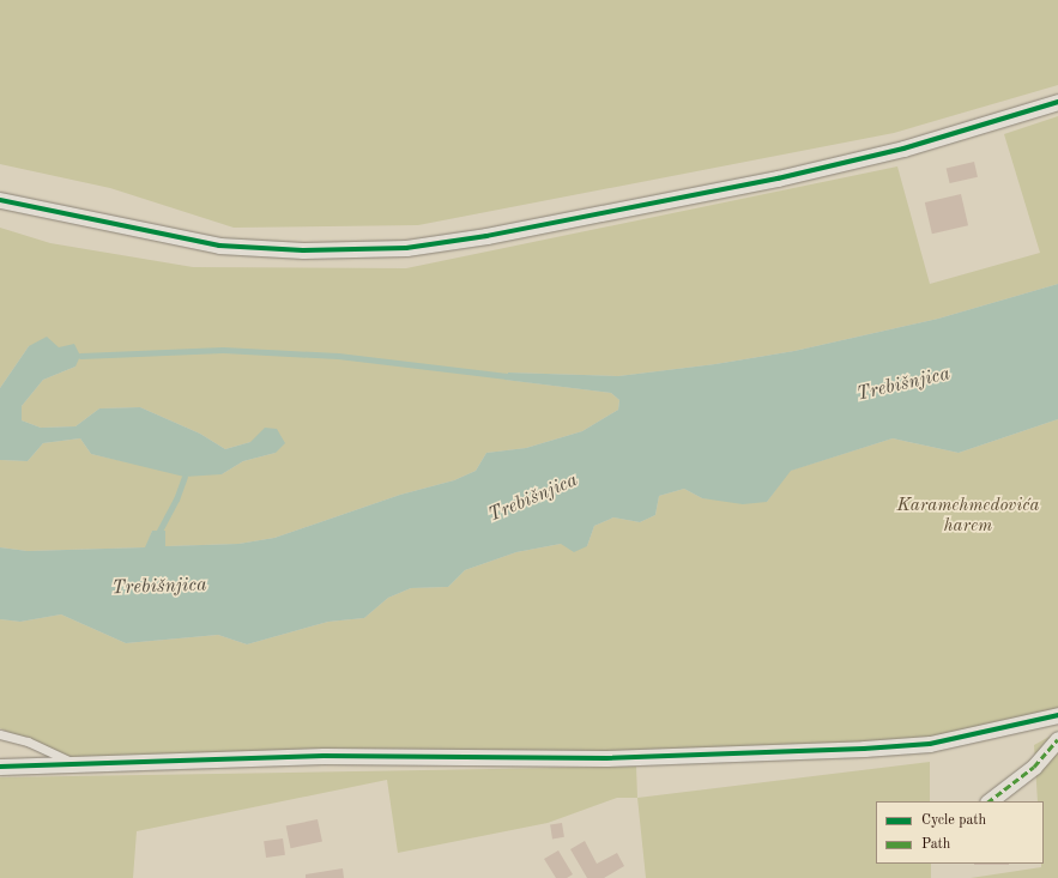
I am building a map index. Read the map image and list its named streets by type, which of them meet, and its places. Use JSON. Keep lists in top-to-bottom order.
{
  "water": ["Trebišnjica"],
  "parks": ["Karamehmedovića harem"],
  "legend": ["Cycle path", "Path"]
}
